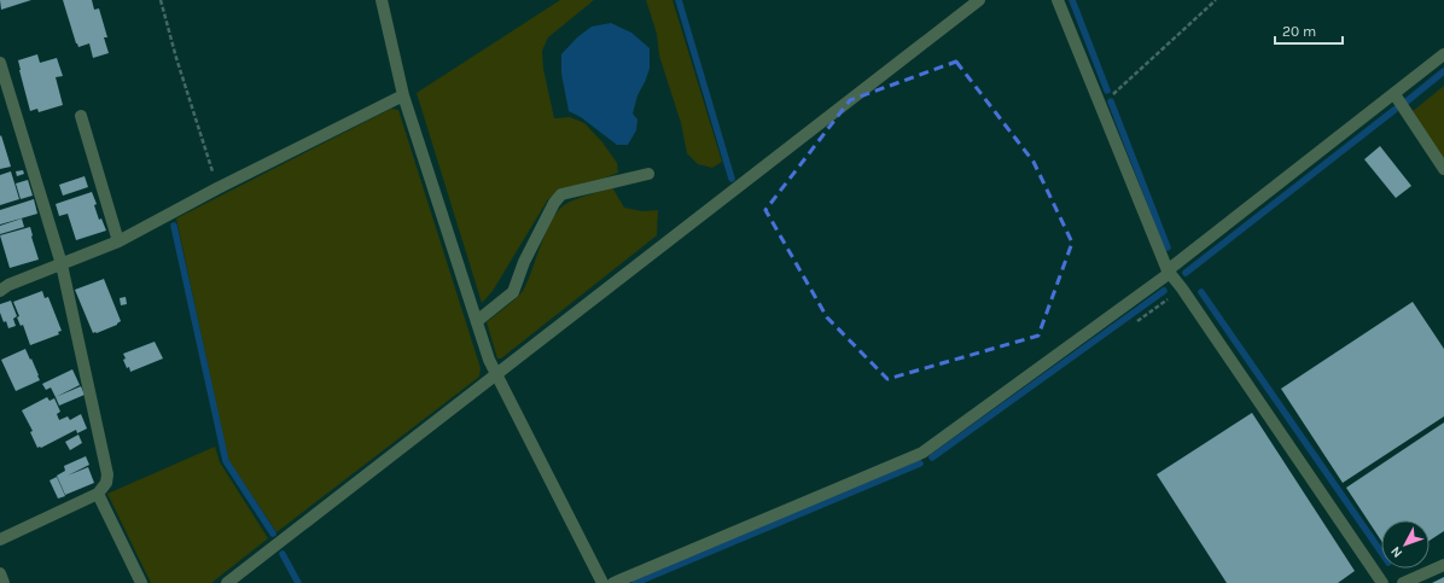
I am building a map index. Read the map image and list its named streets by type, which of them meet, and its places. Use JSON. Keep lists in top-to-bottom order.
{
  "scale_bar": "20 m",
  "north": "bottom left"
}
